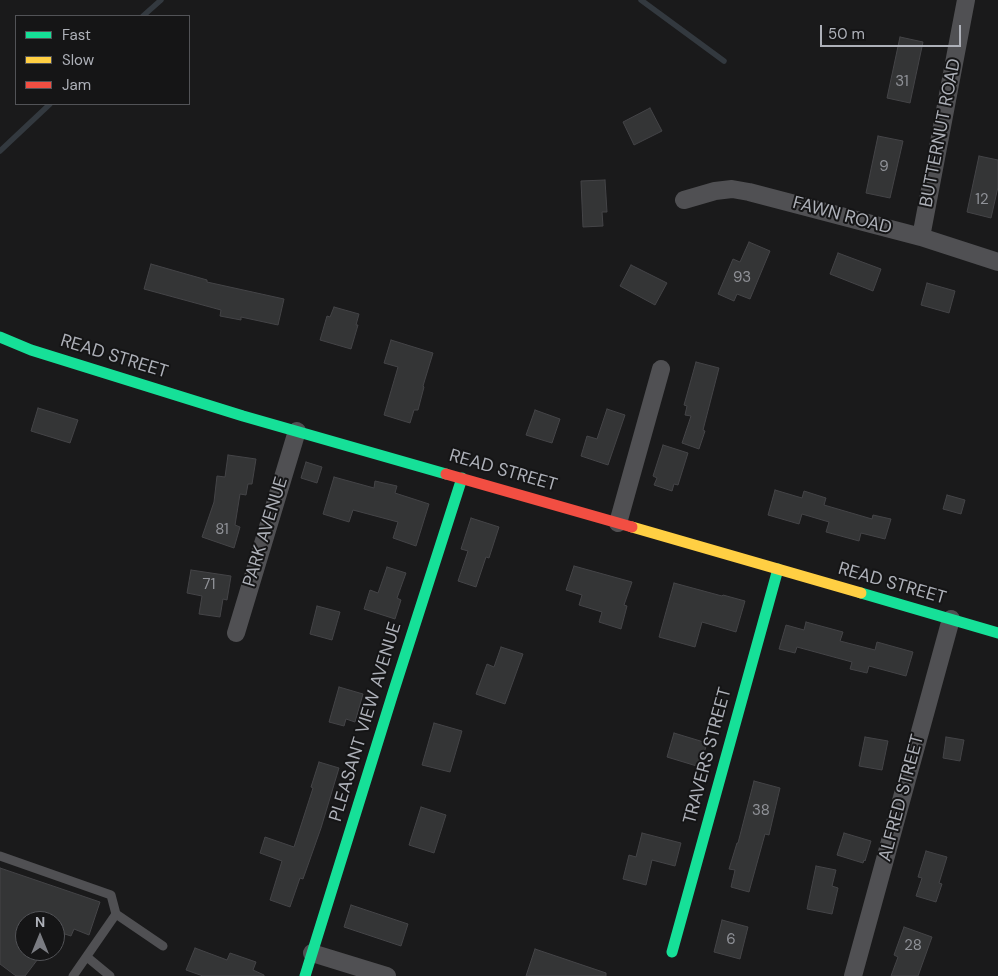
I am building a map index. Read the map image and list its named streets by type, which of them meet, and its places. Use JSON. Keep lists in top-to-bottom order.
{
  "streets": {
    "main road": ["READ STREET", "PLEASANT VIEW AVENUE", "TRAVERS STREET"],
    "street": [
      "BUTTERNUT ROAD",
      "FAWN ROAD",
      "PARK AVENUE",
      "ALFRED STREET"
    ]
  },
  "crossings": [
    ["BUTTERNUT ROAD", "FAWN ROAD"],
    ["READ STREET", "PARK AVENUE"],
    ["READ STREET", "PLEASANT VIEW AVENUE"],
    ["READ STREET", "TRAVERS STREET"],
    ["READ STREET", "ALFRED STREET"]
  ],
  "house_numbers": [
    "31",
    "9",
    "12",
    "93",
    "81",
    "71",
    "38",
    "6",
    "28"
  ],
  "legend": ["Fast", "Slow", "Jam"],
  "scale_bar": "50 m",
  "north": "top"
}
